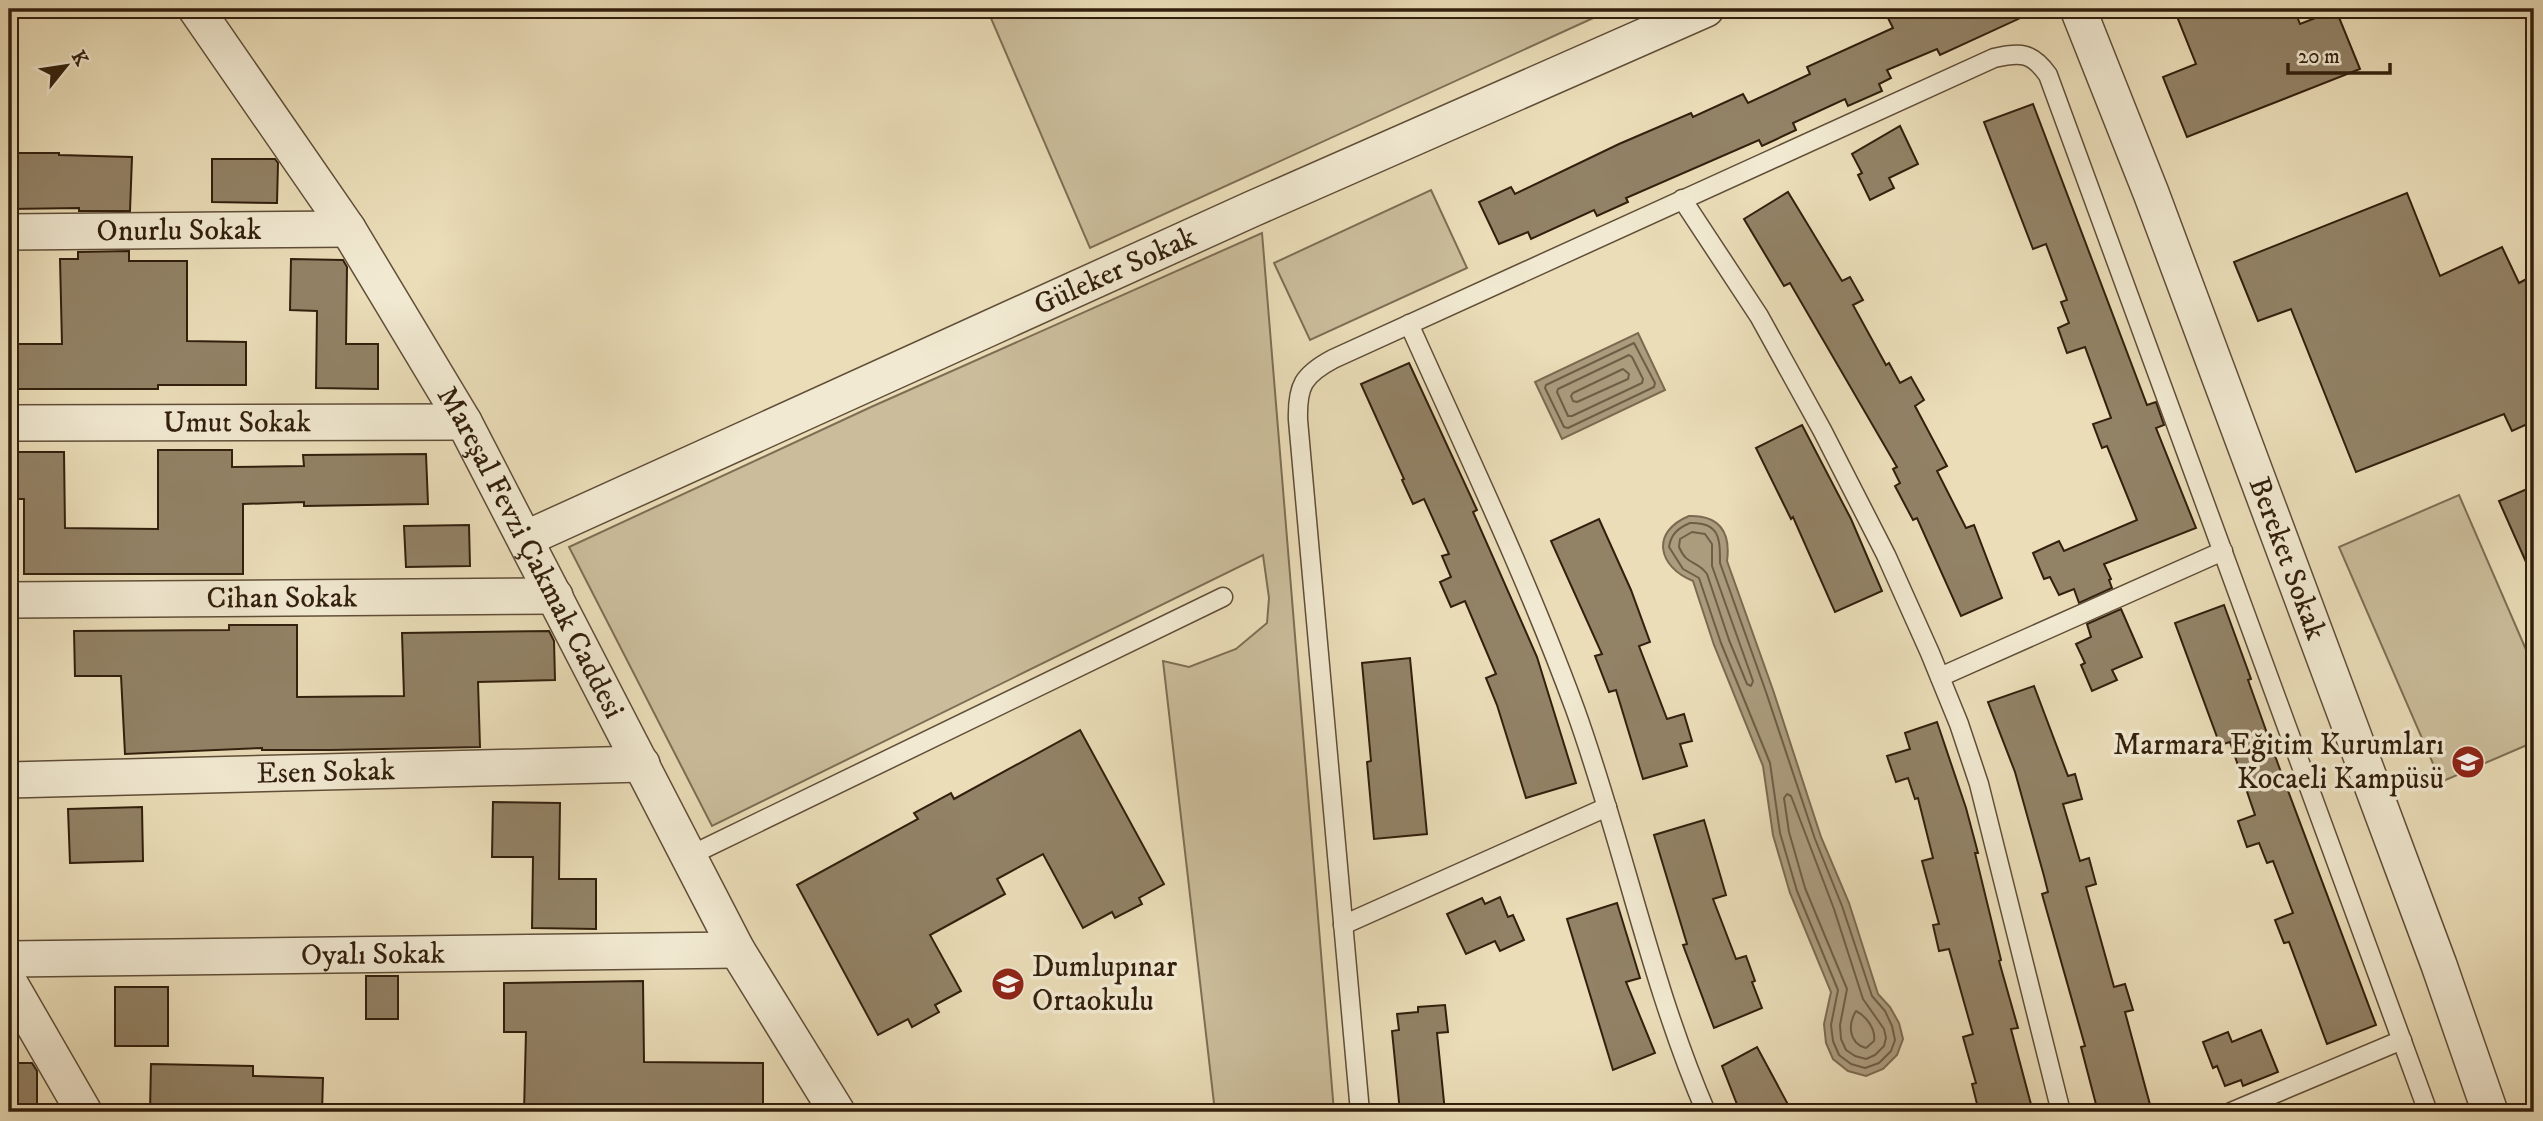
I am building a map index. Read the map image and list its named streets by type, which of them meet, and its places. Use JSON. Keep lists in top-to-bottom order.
{
  "streets": {
    "street": [
      "Onurlu Sokak",
      "Güleker Sokak",
      "Umut Sokak",
      "Mareşal Fevzi Çakmak Caddesi",
      "Bereket Sokak",
      "Cihan Sokak",
      "Esen Sokak",
      "Oyalı Sokak"
    ]
  },
  "crossings": [
    ["Onurlu Sokak", "Mareşal Fevzi Çakmak Caddesi"],
    ["Güleker Sokak", "Mareşal Fevzi Çakmak Caddesi"],
    ["Umut Sokak", "Mareşal Fevzi Çakmak Caddesi"],
    ["Mareşal Fevzi Çakmak Caddesi", "Cihan Sokak"],
    ["Mareşal Fevzi Çakmak Caddesi", "Esen Sokak"],
    ["Mareşal Fevzi Çakmak Caddesi", "Oyalı Sokak"]
  ],
  "places": {
    "school or university": ["Marmara Eğitim Kurumları Kocaeli Kampüsü", "Dumlupınar Ortaokulu"]
  },
  "scale_bar": "20 m",
  "north": "top right"
}
